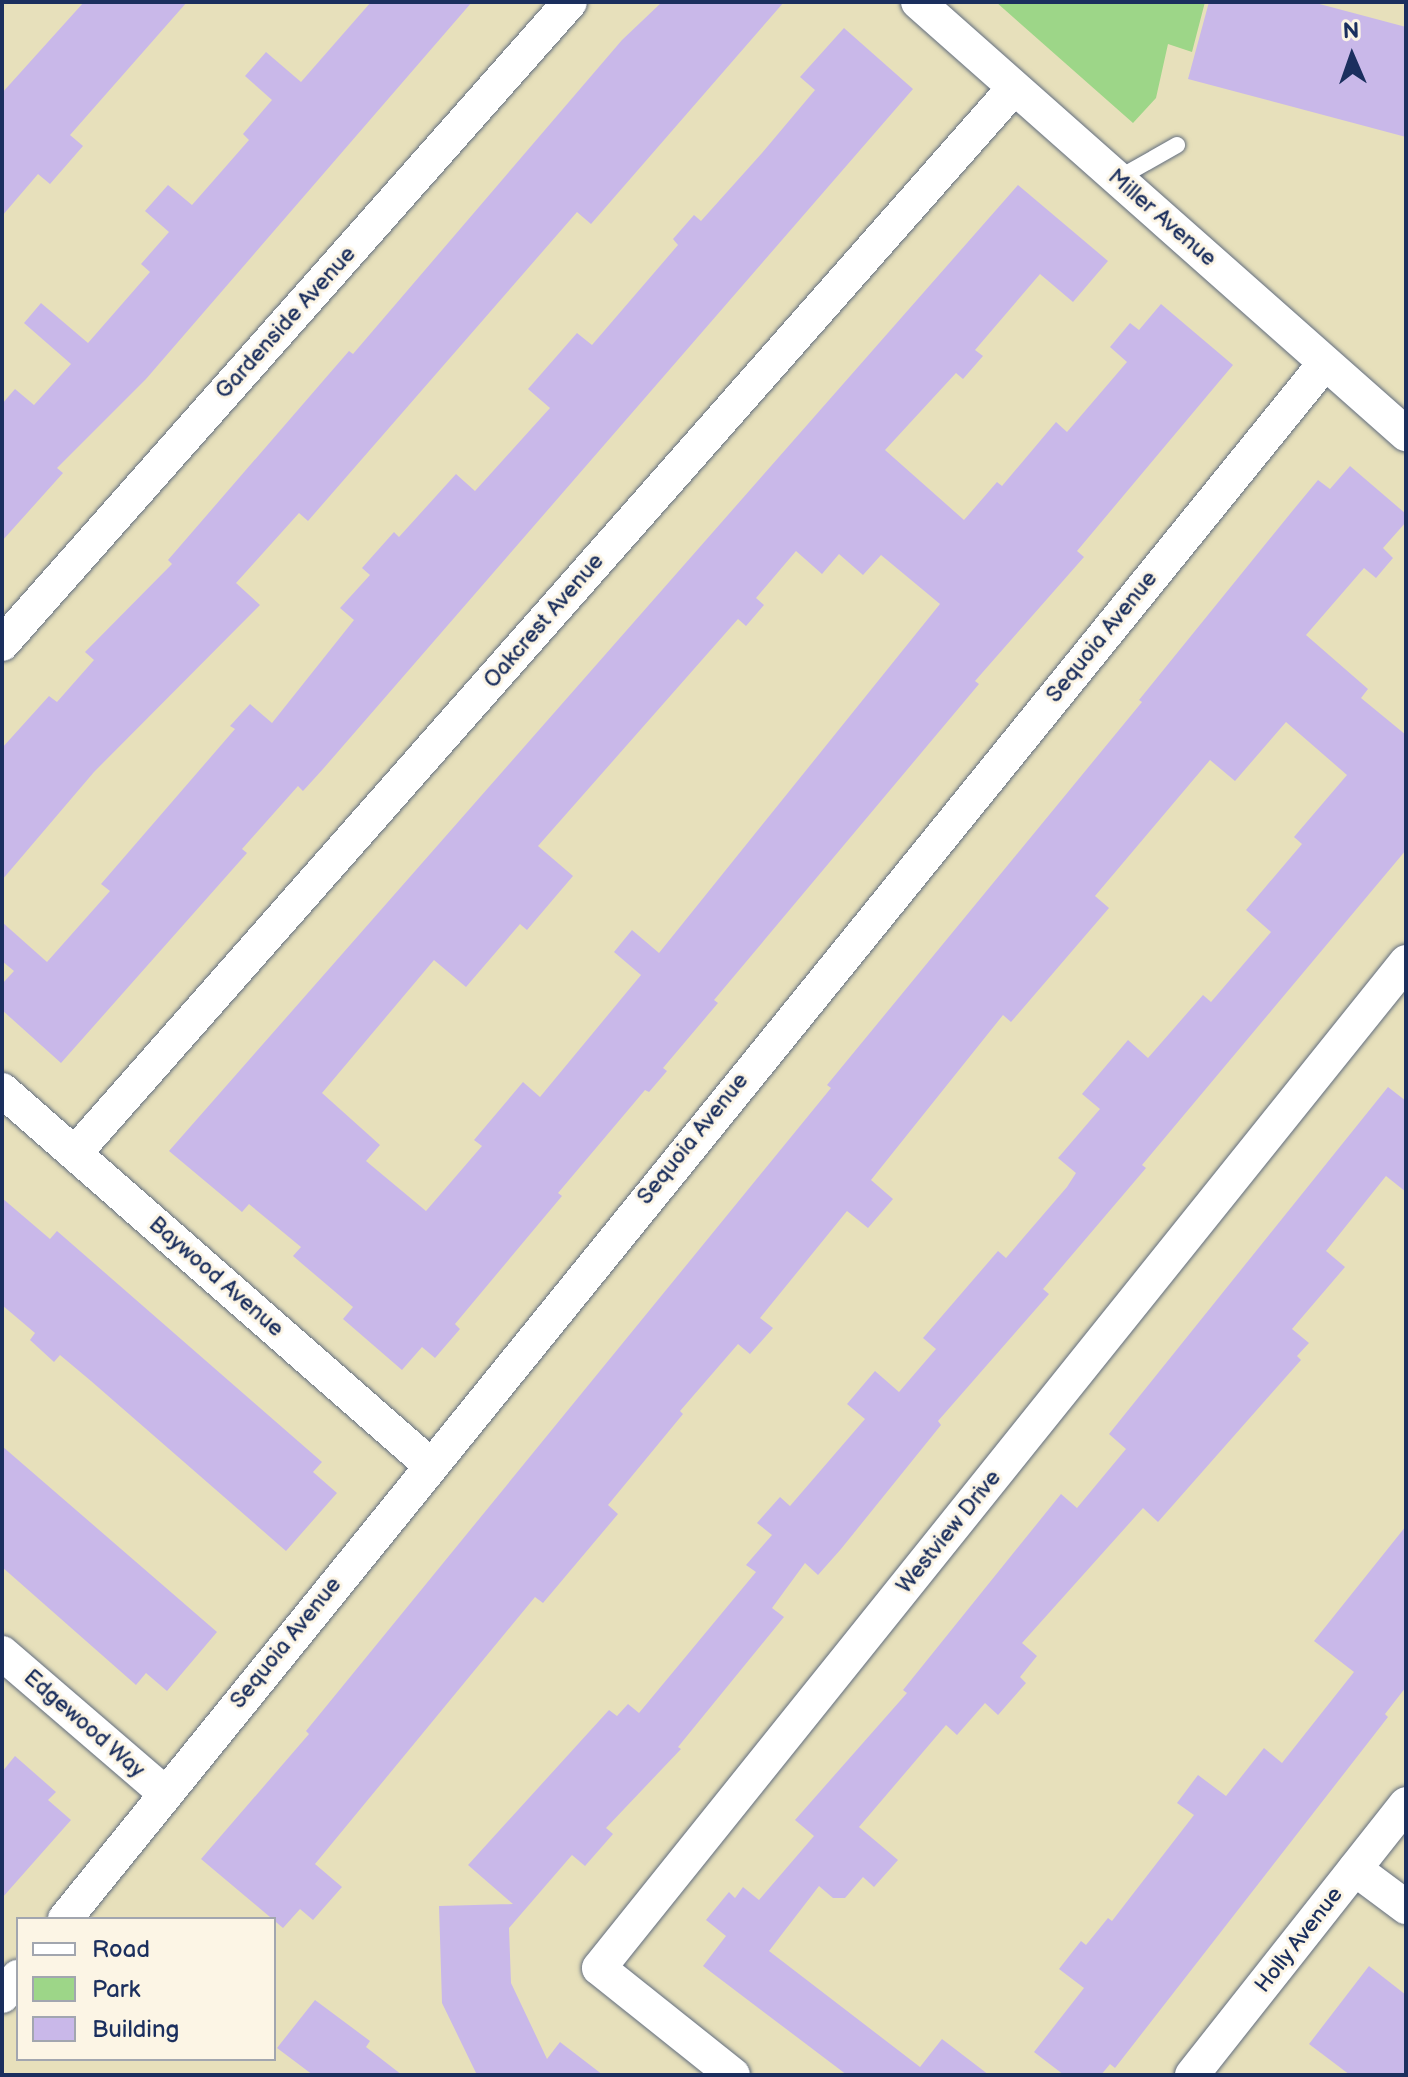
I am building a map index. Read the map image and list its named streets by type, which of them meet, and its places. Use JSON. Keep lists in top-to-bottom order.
{
  "streets": {
    "street": [
      "Miller Avenue",
      "Gardenside Avenue",
      "Oakcrest Avenue",
      "Sequoia Avenue",
      "Baywood Avenue",
      "Westview Drive",
      "Edgewood Way",
      "Holly Avenue"
    ]
  },
  "crossings": [
    ["Miller Avenue", "Oakcrest Avenue"],
    ["Miller Avenue", "Sequoia Avenue"],
    ["Oakcrest Avenue", "Baywood Avenue"],
    ["Sequoia Avenue", "Baywood Avenue"],
    ["Sequoia Avenue", "Edgewood Way"]
  ],
  "legend": ["Road", "Park", "Building"],
  "north": "top"
}
